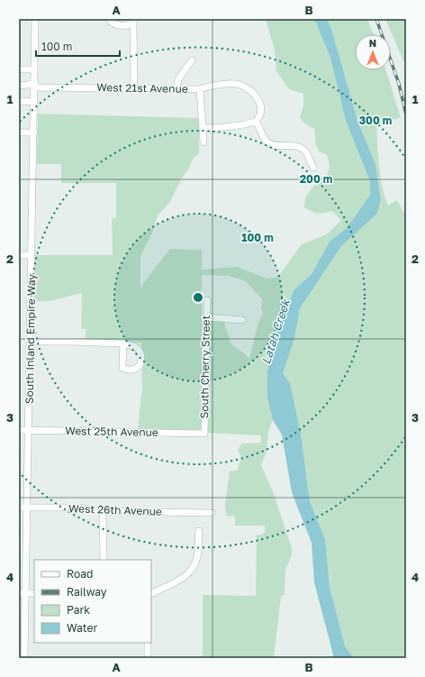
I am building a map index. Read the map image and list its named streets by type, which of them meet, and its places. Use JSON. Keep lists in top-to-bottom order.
{
  "streets": {
    "street": [
      "West 21st Avenue",
      "South Inland Empire Way",
      "South Cherry Street",
      "West 25th Avenue",
      "West 26th Avenue"
    ]
  },
  "crossings": [
    ["West 21st Avenue", "South Inland Empire Way"],
    ["South Inland Empire Way", "West 25th Avenue"],
    ["South Inland Empire Way", "West 26th Avenue"],
    ["South Cherry Street", "West 25th Avenue"]
  ],
  "water": ["Latah Creek"],
  "legend": [
    "Road",
    "Railway",
    "Park",
    "Water"
  ],
  "scale_bar": "100 m",
  "north": "top",
  "grid": {
    "columns": ["A", "B"],
    "rows": [
      "1",
      "2",
      "3",
      "4"
    ]
  },
  "rings": ["300 m", "200 m", "100 m"]
}
